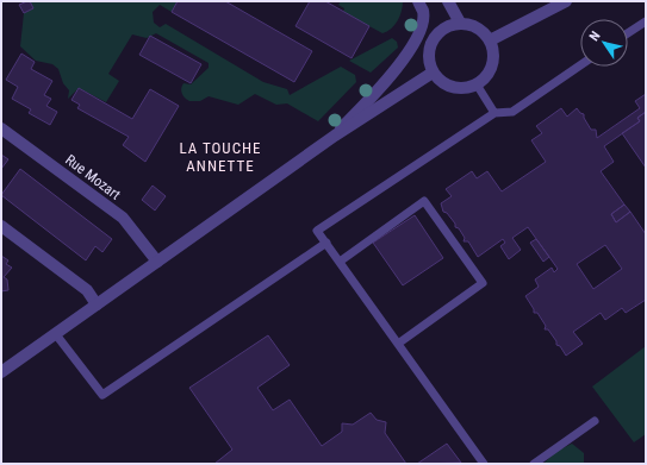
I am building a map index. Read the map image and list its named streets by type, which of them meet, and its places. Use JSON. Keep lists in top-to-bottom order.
{
  "streets": {
    "street": ["Rue Mozart"]
  },
  "districts": ["LA TOUCHE ANNETTE"],
  "north": "top left"
}
